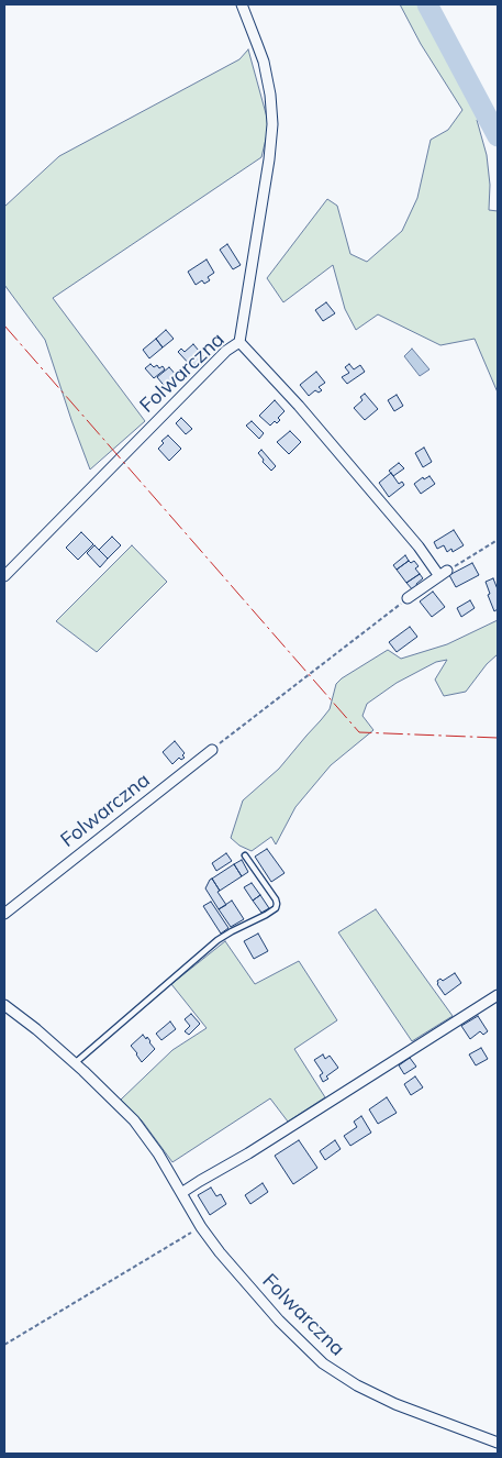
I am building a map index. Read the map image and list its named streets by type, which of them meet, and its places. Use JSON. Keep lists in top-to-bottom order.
{
  "streets": {
    "street": ["Folwarczna"]
  }
}
